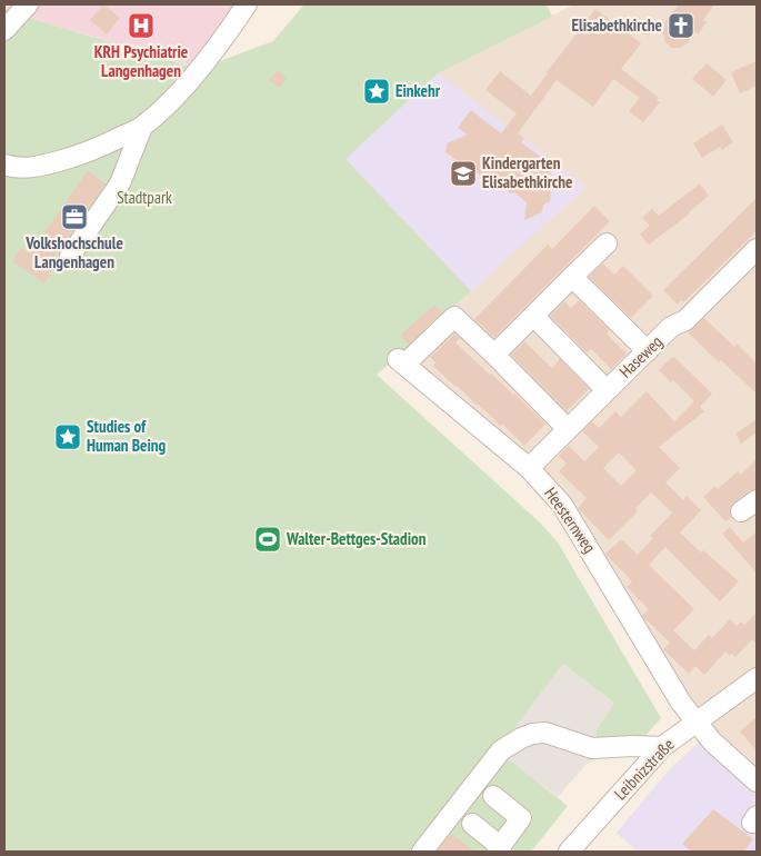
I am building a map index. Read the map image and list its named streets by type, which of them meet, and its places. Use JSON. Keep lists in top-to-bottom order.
{
  "streets": {
    "street": ["Haseweg", "Heesternweg", "Leibnizstraße"]
  },
  "crossings": [
    ["Haseweg", "Heesternweg"],
    ["Heesternweg", "Leibnizstraße"]
  ],
  "parks": ["Stadtpark"],
  "places": {
    "hospital": ["KRH Psychiatrie Langenhagen"],
    "church": ["Elisabethkirche"],
    "place": ["Einkehr", "Studies of Human Being"],
    "school or university": ["Kindergarten Elisabethkirche"],
    "office": ["Volkshochschule Langenhagen"],
    "sports": ["Walter-Bettges-Stadion"]
  }
}
